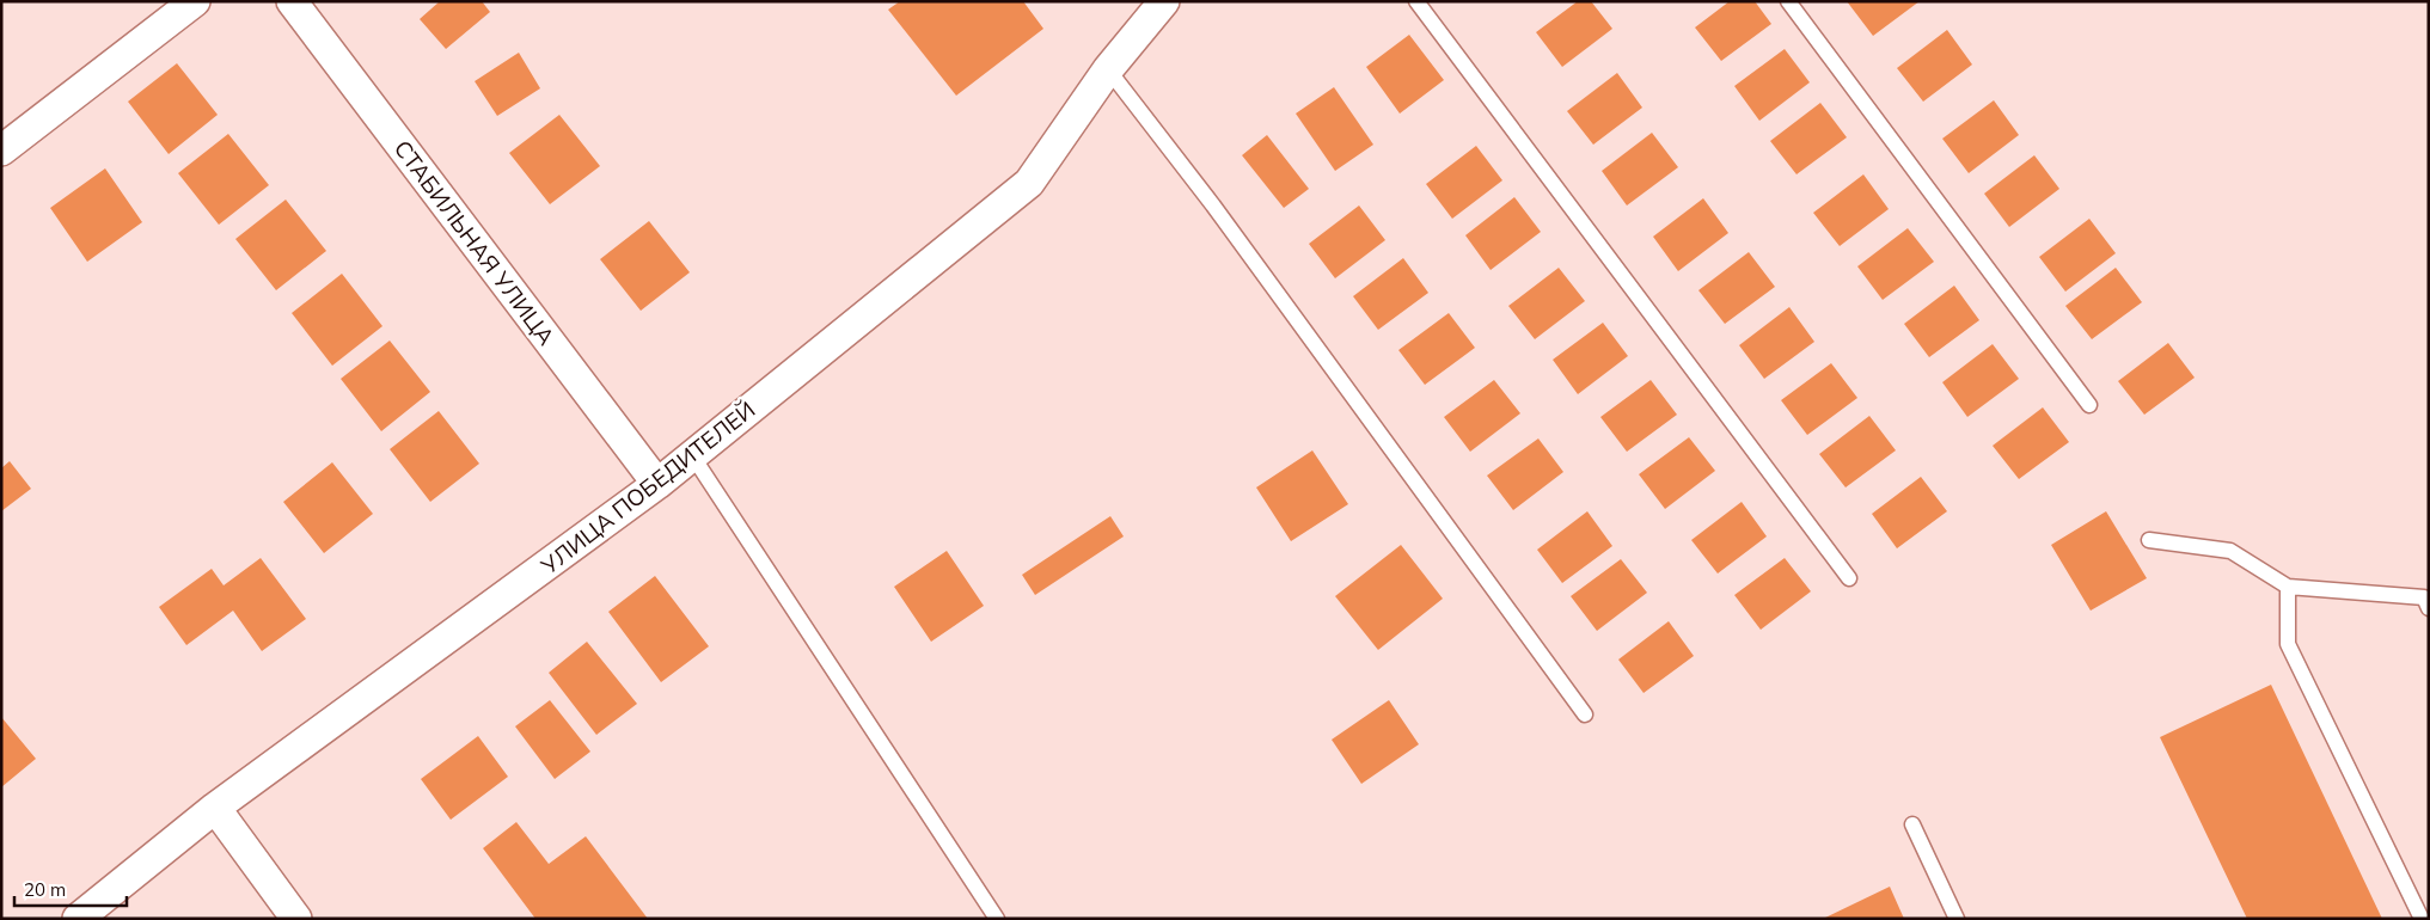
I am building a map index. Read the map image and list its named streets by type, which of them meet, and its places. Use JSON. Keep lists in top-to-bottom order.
{
  "streets": {
    "street": ["СТАБИЛЬНАЯ УЛИЦА", "УЛИЦА ПОБЕДИТЕЛЕЙ"]
  },
  "crossings": [
    ["СТАБИЛЬНАЯ УЛИЦА", "УЛИЦА ПОБЕДИТЕЛЕЙ"]
  ],
  "scale_bar": "20 m"
}
